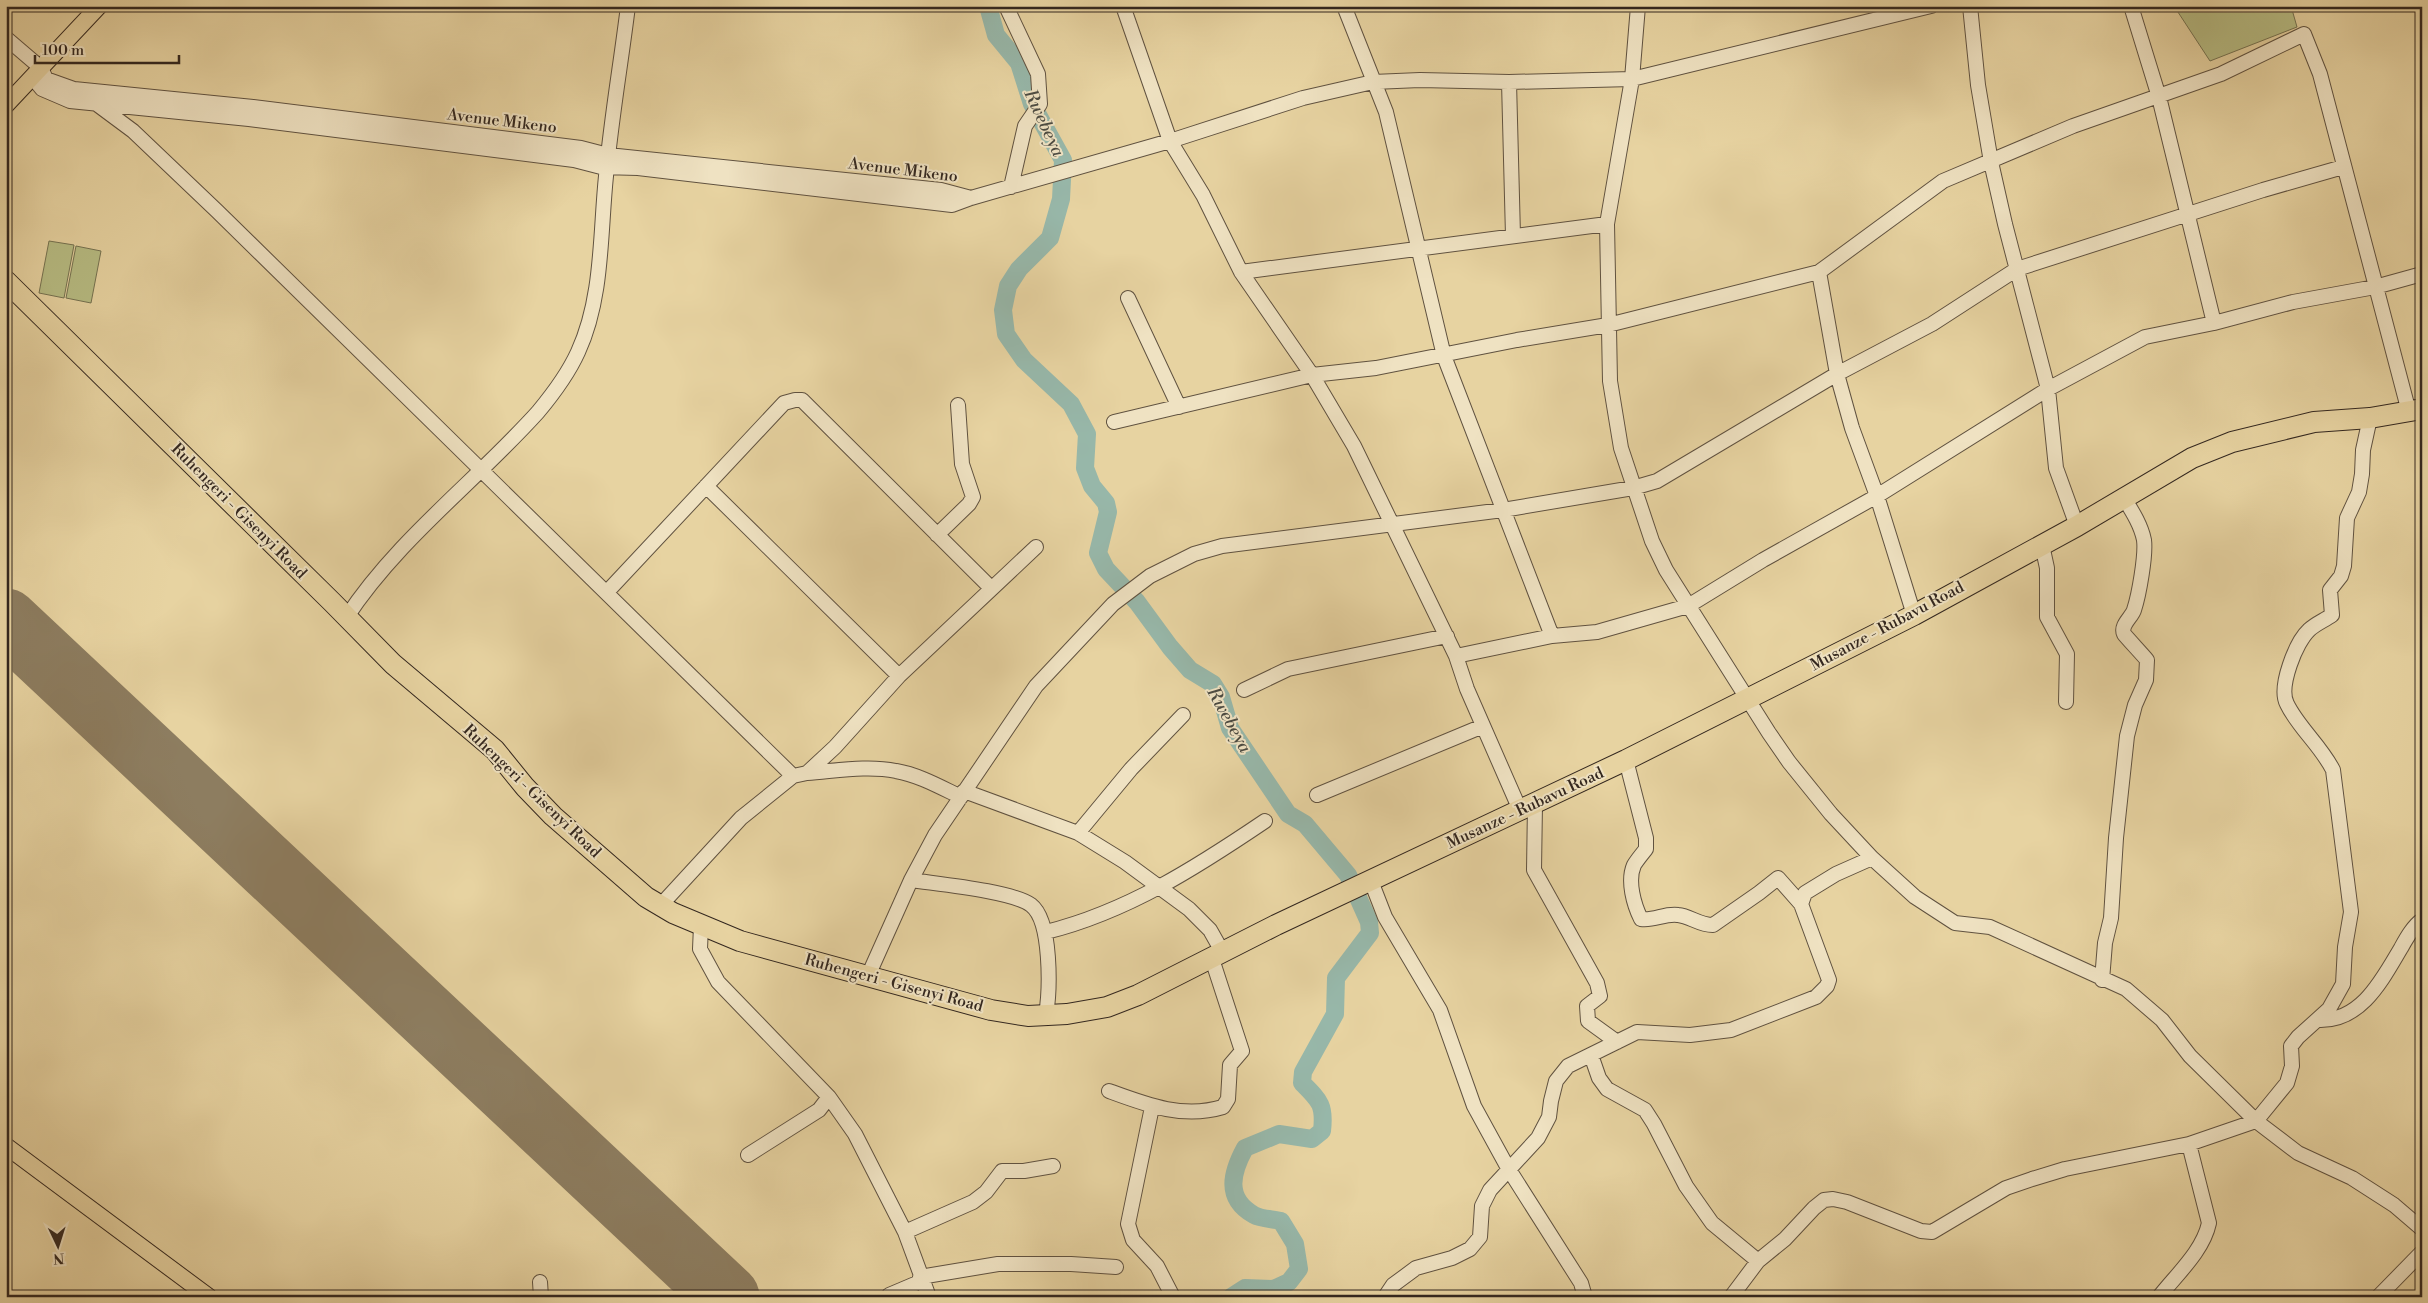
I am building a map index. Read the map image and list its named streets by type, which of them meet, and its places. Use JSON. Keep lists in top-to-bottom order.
{
  "streets": {
    "highway": ["Ruhengeri - Gisenyi Road", "Musanze - Rubavu Road"],
    "street": ["Avenue Mikeno"]
  },
  "crossings": [
    ["Ruhengeri - Gisenyi Road", "Musanze - Rubavu Road"]
  ],
  "water": ["Rwebeya"],
  "scale_bar": "100 m",
  "north": "bottom"
}
